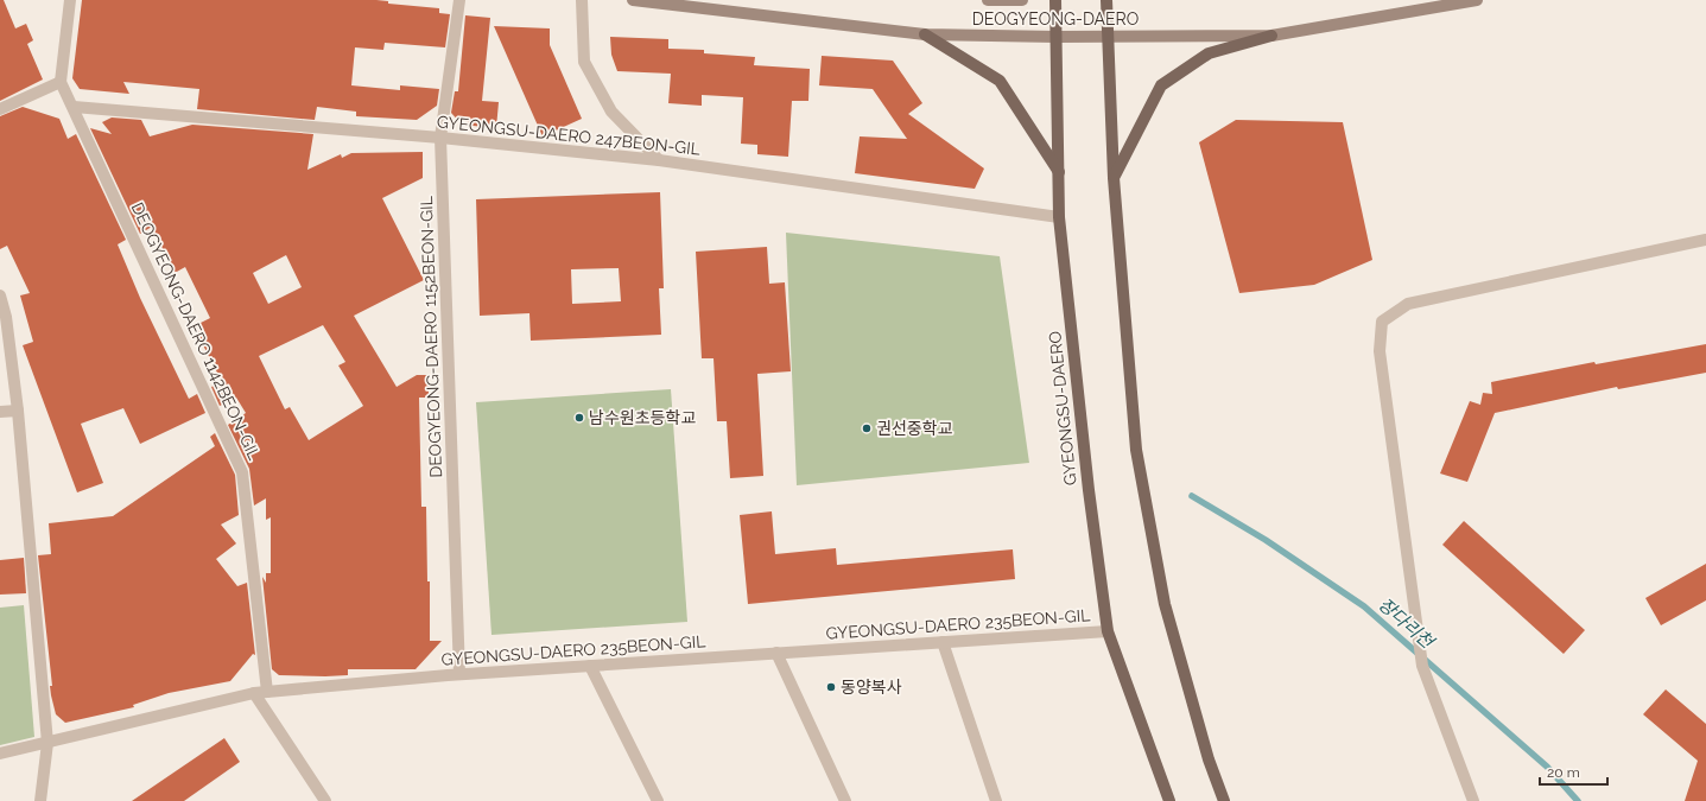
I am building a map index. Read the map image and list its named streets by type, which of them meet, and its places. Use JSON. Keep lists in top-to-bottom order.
{
  "streets": {
    "main road": ["DEOGYEONG-DAERO", "GYEONGSU-DAERO"],
    "street": [
      "GYEONGSU-DAERO 247BEON-GIL",
      "DEOGYEONG-DAERO 1142BEON-GIL",
      "DEOGYEONG-DAERO 1152BEON-GIL",
      "GYEONGSU-DAERO 235BEON-GIL"
    ]
  },
  "crossings": [
    ["DEOGYEONG-DAERO", "GYEONGSU-DAERO"],
    ["GYEONGSU-DAERO 247BEON-GIL", "DEOGYEONG-DAERO 1142BEON-GIL"],
    ["GYEONGSU-DAERO 247BEON-GIL", "DEOGYEONG-DAERO 1152BEON-GIL"],
    ["GYEONGSU-DAERO 247BEON-GIL", "GYEONGSU-DAERO"],
    ["DEOGYEONG-DAERO 1142BEON-GIL", "GYEONGSU-DAERO 235BEON-GIL"],
    ["DEOGYEONG-DAERO 1152BEON-GIL", "GYEONGSU-DAERO 235BEON-GIL"],
    ["GYEONGSU-DAERO", "GYEONGSU-DAERO 235BEON-GIL"]
  ],
  "water": ["장다리천"],
  "places": ["남수원초등학교", "권선중학교", "동양복사"],
  "scale_bar": "20 m"
}
